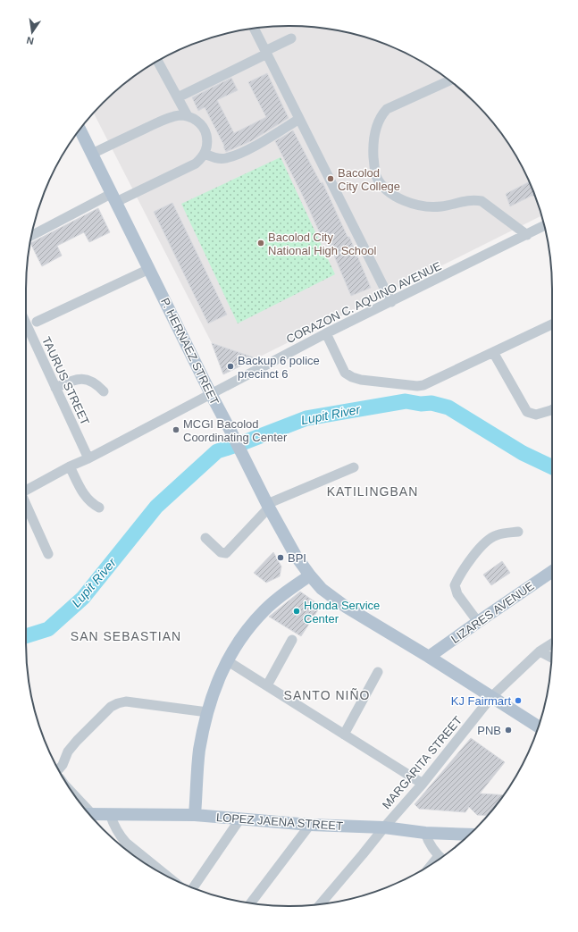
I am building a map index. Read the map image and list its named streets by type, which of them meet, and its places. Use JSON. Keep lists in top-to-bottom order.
{
  "streets": {
    "main road": ["P. HERNAEZ STREET", "LIZARES AVENUE", "LOPEZ JAENA STREET"],
    "street": ["CORAZON C. AQUINO AVENUE", "TAURUS STREET", "MARGARITA STREET"]
  },
  "crossings": [
    ["CORAZON C. AQUINO AVENUE", "P. HERNAEZ STREET"],
    ["CORAZON C. AQUINO AVENUE", "TAURUS STREET"],
    ["P. HERNAEZ STREET", "LIZARES AVENUE"],
    ["P. HERNAEZ STREET", "MARGARITA STREET"],
    ["MARGARITA STREET", "LOPEZ JAENA STREET"]
  ],
  "districts": ["KATILINGBAN", "SAN SEBASTIAN", "SANTO NIÑO"],
  "water": ["Lupit River"],
  "places": [
    "Bacolod City College",
    "Bacolod City National High School",
    "Backup 6 police precinct 6",
    "MCGI Bacolod Coordinating Center",
    "BPI",
    "Honda Service Center",
    "KJ Fairmart",
    "PNB"
  ],
  "north": "bottom"
}
